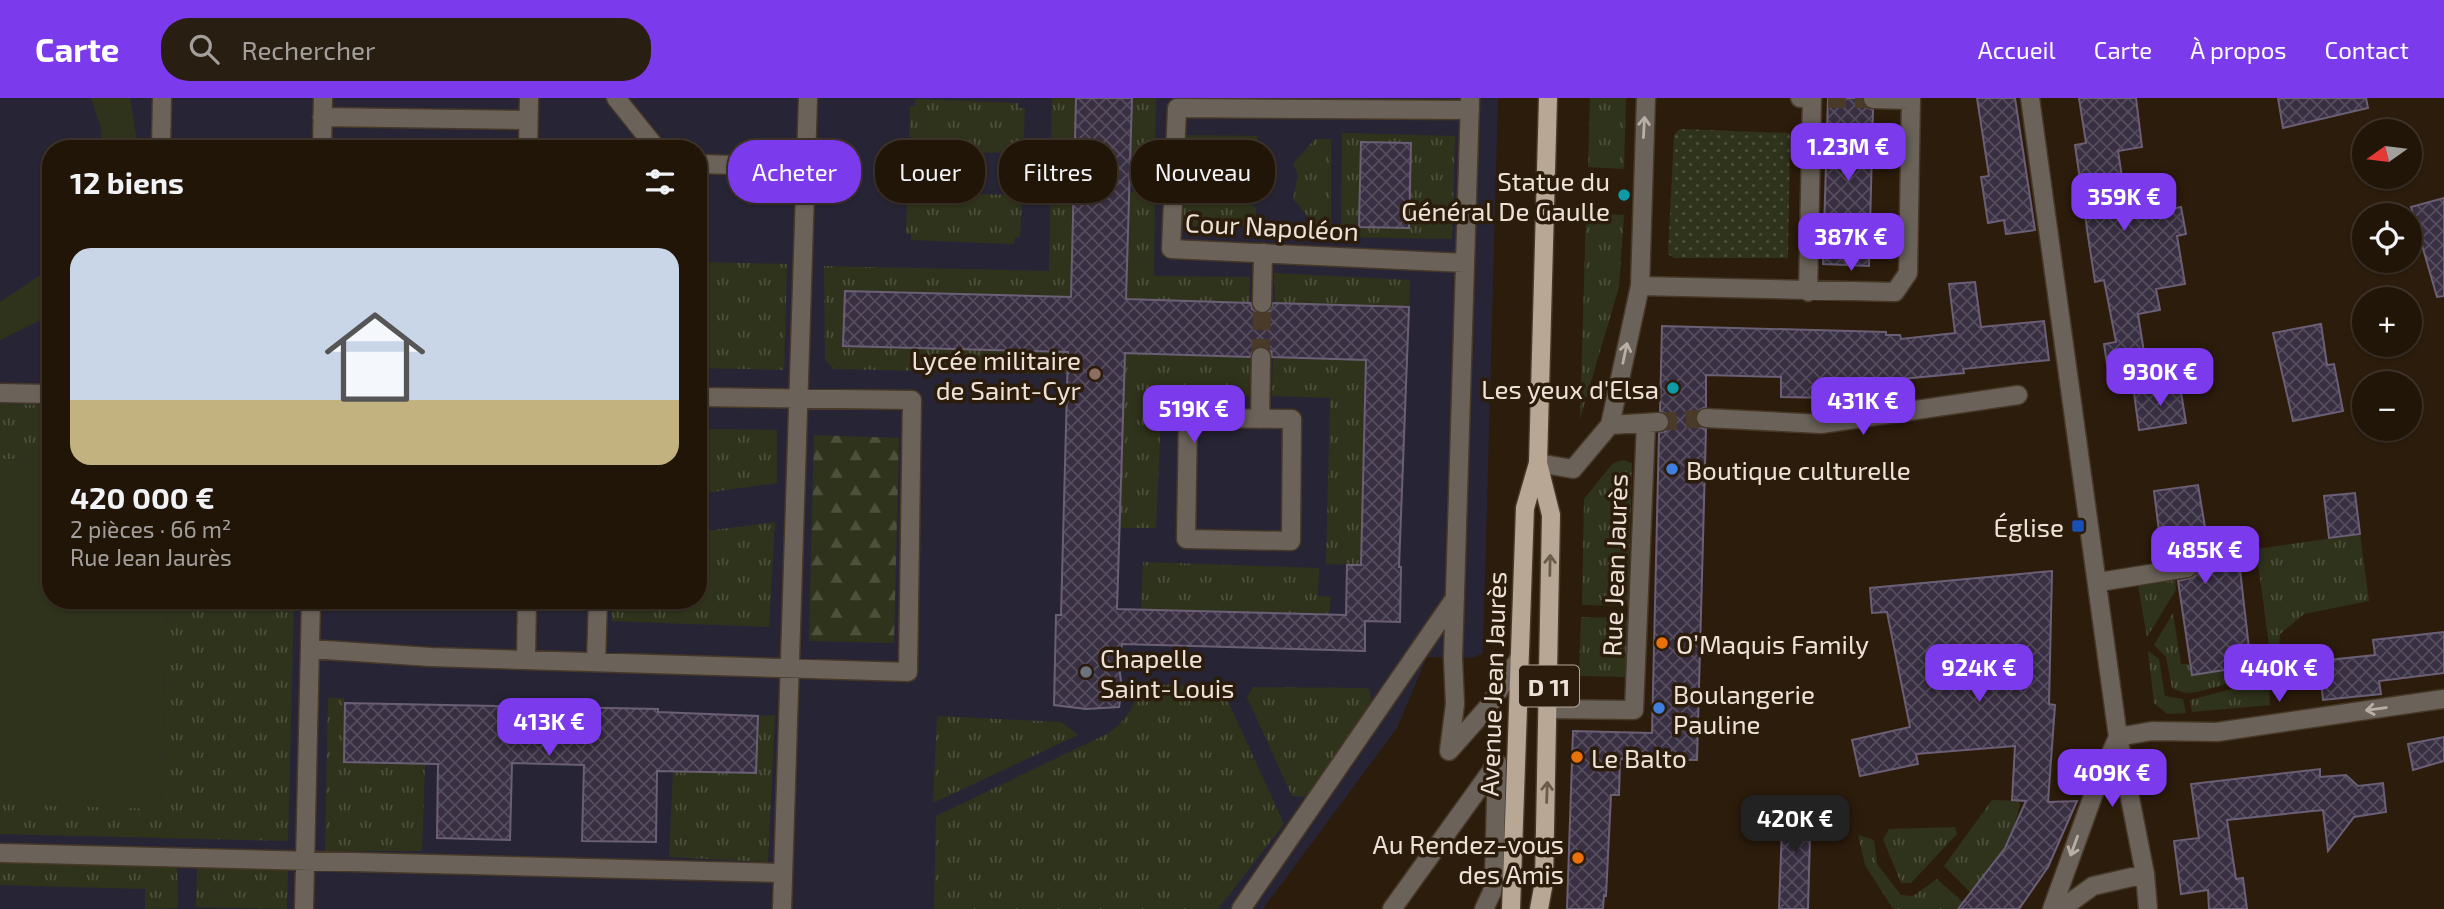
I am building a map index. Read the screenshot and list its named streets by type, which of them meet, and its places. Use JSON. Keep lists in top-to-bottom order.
{
  "streets": {
    "main road": ["Avenue Jean Jaurès", "D 11"],
    "street": ["Cour Napoléon", "Rue Jean Jaurès"]
  },
  "crossings": [
    ["Rue Jean Jaurès", "Avenue Jean Jaurès"]
  ],
  "places": {
    "other": [
      "Statue du Général De Gaulle",
      "Lycée militaire de Saint-Cyr",
      "Les yeux d'Elsa",
      "Boutique culturelle",
      "O’Maquis Family",
      "Chapelle Saint-Louis",
      "Boulangerie Pauline",
      "Le Balto",
      "Au Rendez-vous des Amis"
    ],
    "transit": ["Église"]
  },
  "north": "left",
  "page": {
    "header": "Carte",
    "search": "Rechercher",
    "nav": [
      "Accueil",
      "Carte",
      "À propos",
      "Contact"
    ],
    "map_buttons": ["+", "−"],
    "price": [
      "1.23M €",
      "359K €",
      "387K €",
      "930K €",
      "431K €",
      "519K €",
      "485K €",
      "924K €",
      "440K €",
      "413K €",
      "409K €",
      "420K €"
    ],
    "chip": [
      "Acheter",
      "Louer",
      "Filtres",
      "Nouveau"
    ],
    "heading": "12 biens",
    "list": [
      {
        "name": "420 000 €",
        "note": "2 pièces · 66 m² · Rue Jean Jaurès"
      }
    ]
  }
}
